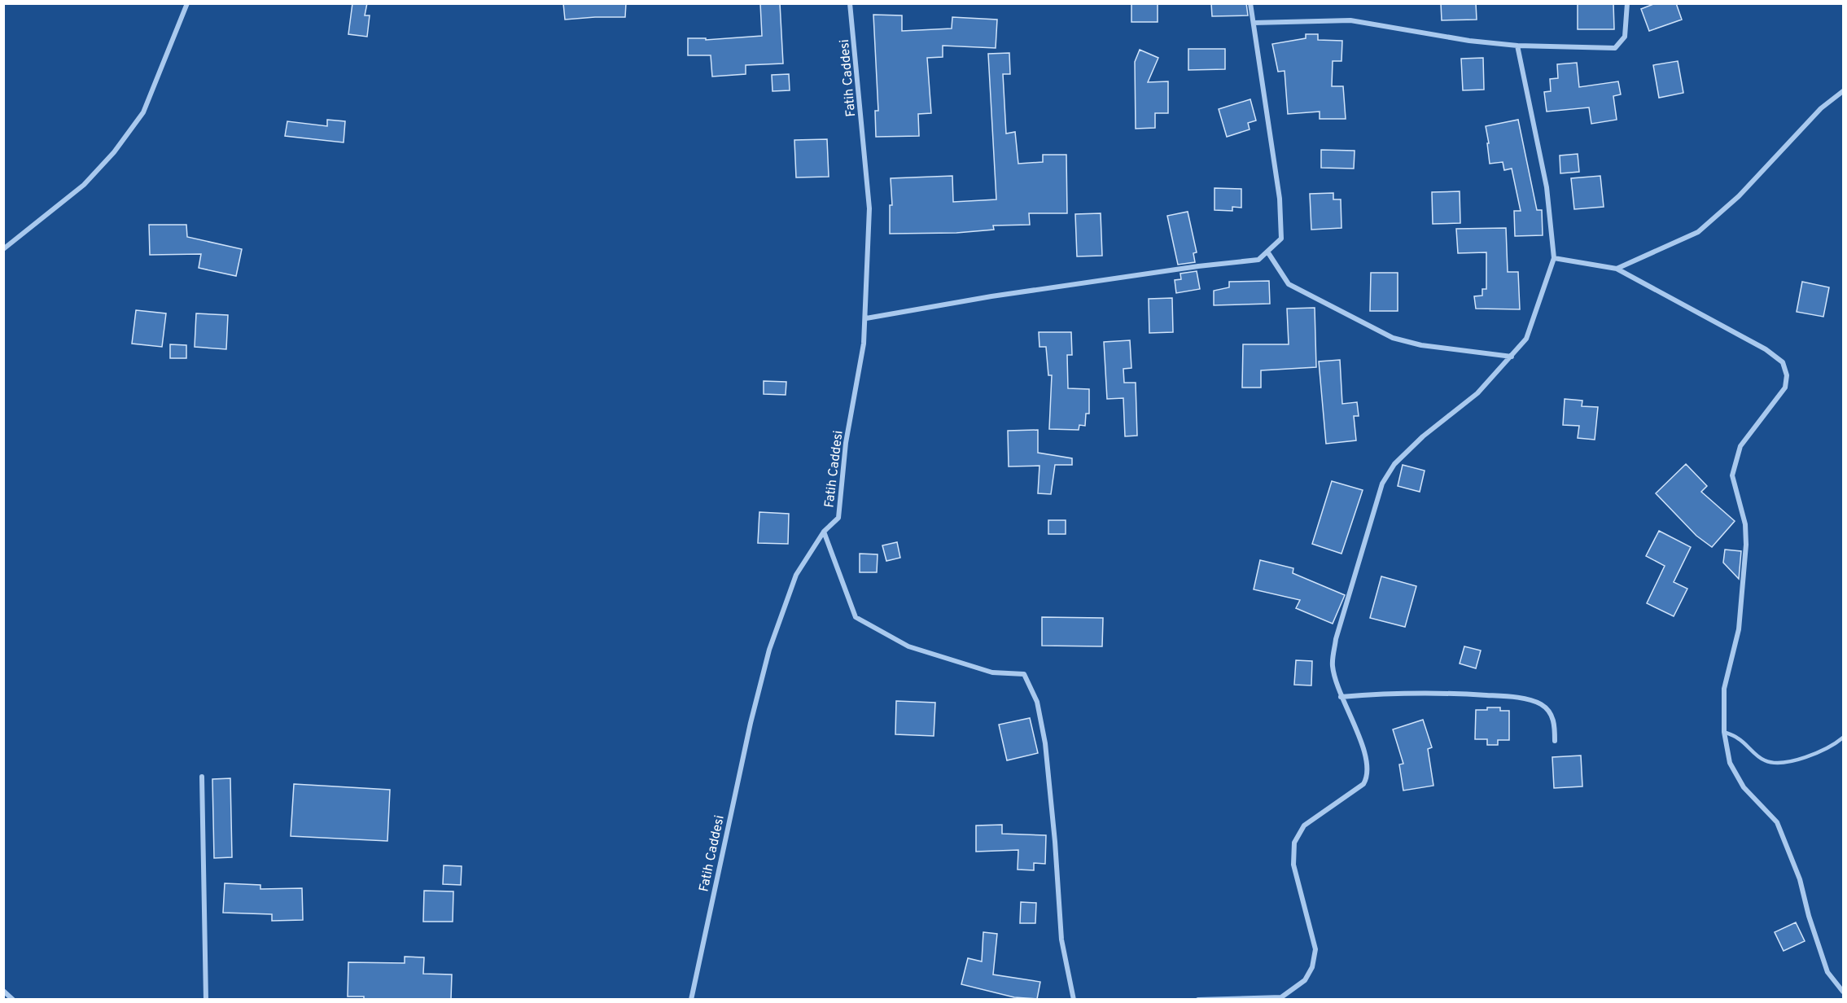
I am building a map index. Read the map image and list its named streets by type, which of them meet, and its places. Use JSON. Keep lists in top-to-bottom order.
{
  "streets": {
    "street": ["Fatih Caddesi"]
  }
}
